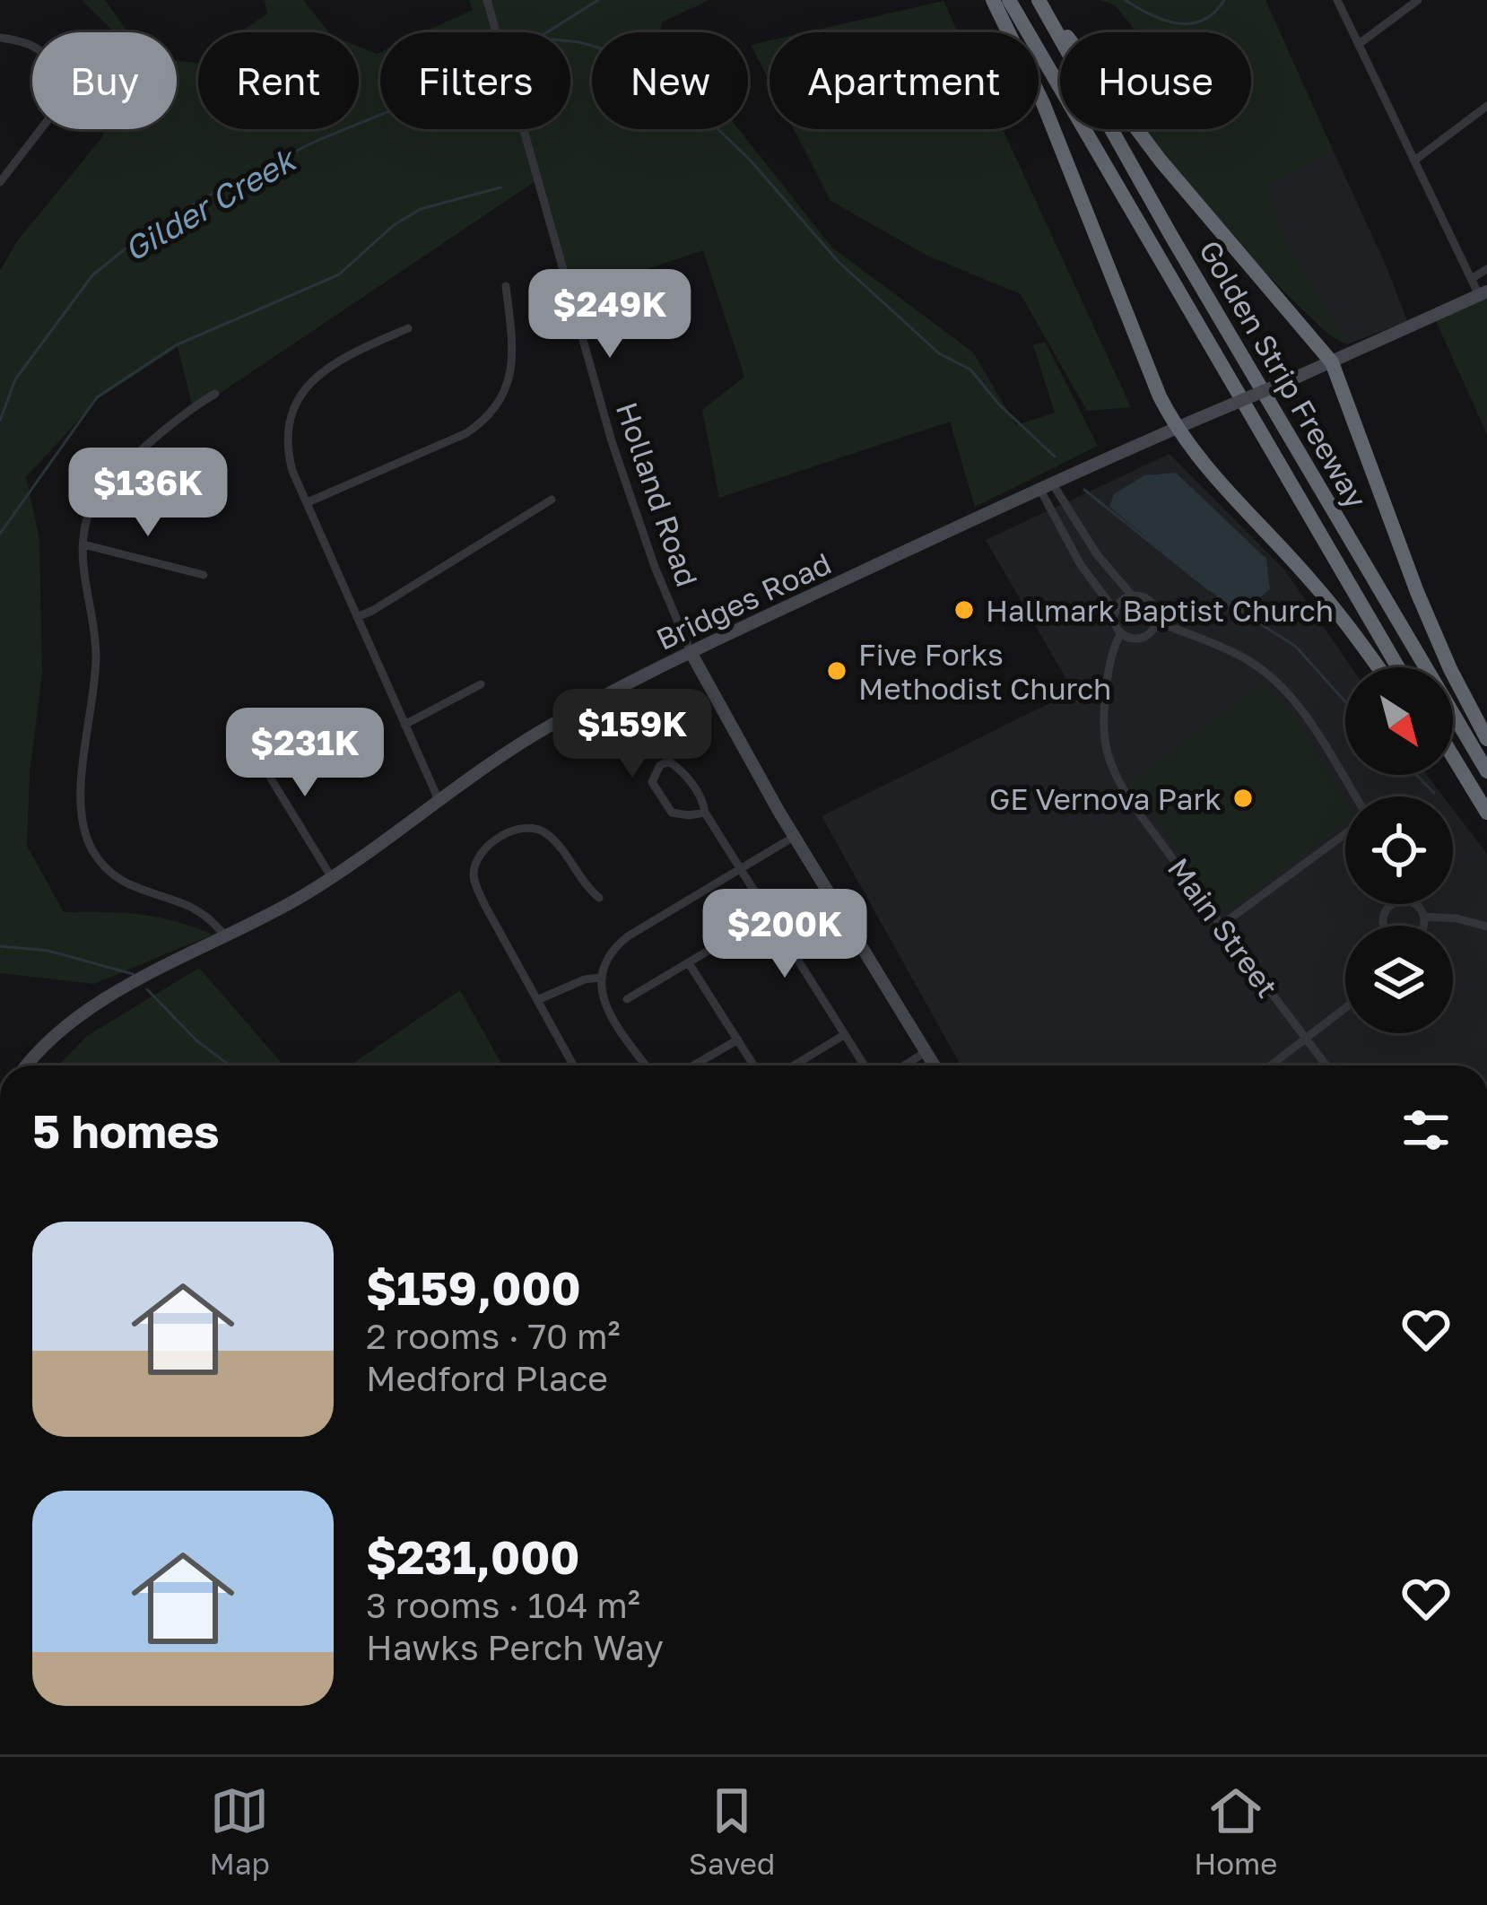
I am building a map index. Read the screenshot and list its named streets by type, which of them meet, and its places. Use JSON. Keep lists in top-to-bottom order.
{
  "streets": {
    "highway": ["Golden Strip Freeway"],
    "main road": ["Holland Road", "Bridges Road"],
    "street": ["Main Street"]
  },
  "crossings": [
    ["Holland Road", "Bridges Road"]
  ],
  "water": ["Gilder Creek"],
  "places": ["Hallmark Baptist Church", "Five Forks Methodist Church", "GE Vernova Park"],
  "north": "bottom right",
  "page": {
    "chip": [
      "Buy",
      "Rent",
      "Filters",
      "New",
      "Apartment",
      "House"
    ],
    "price": [
      "$249K",
      "$136K",
      "$159K",
      "$231K",
      "$200K"
    ],
    "heading": "5 homes",
    "list": [
      {
        "name": "$159,000",
        "note": "2 rooms · 70 m² · Medford Place"
      },
      {
        "name": "$231,000",
        "note": "3 rooms · 104 m² · Hawks Perch Way"
      }
    ],
    "tabs": ["Map", "Saved", "Home"]
  }
}
